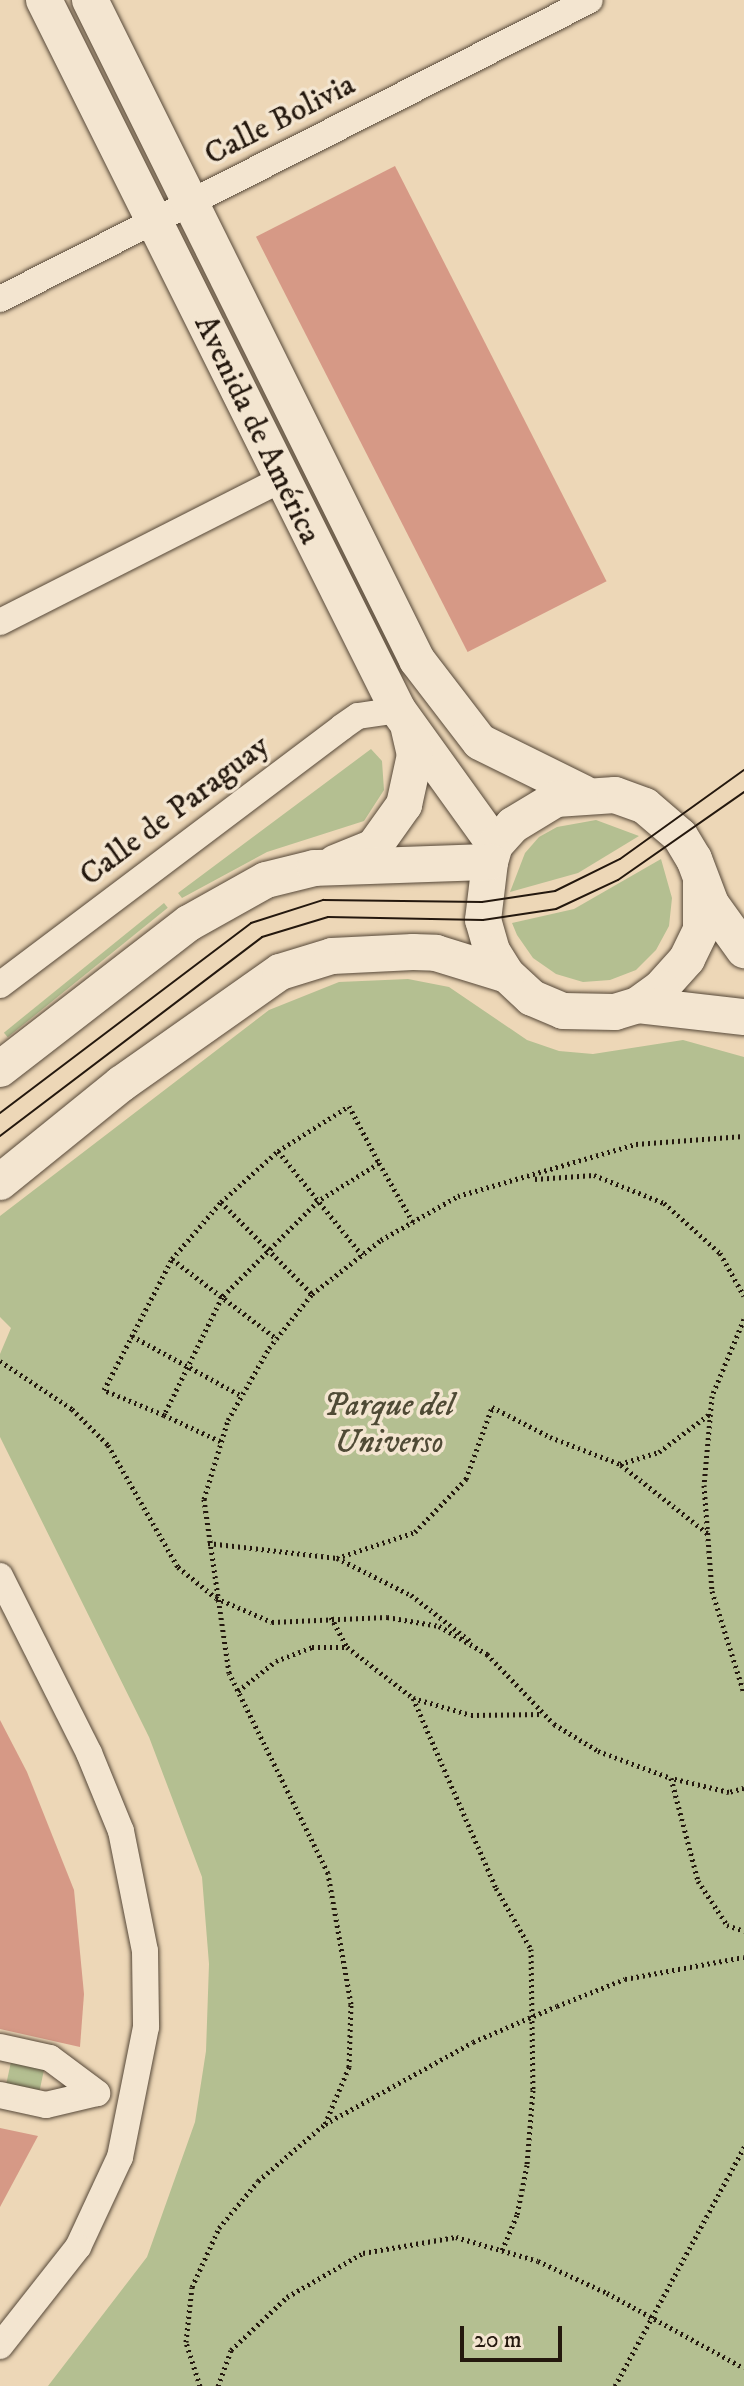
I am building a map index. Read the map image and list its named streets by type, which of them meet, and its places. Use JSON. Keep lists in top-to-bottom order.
{
  "streets": {
    "main road": ["Avenida de América"],
    "street": ["Calle Bolivia", "Calle de Paraguay"]
  },
  "crossings": [
    ["Calle Bolivia", "Avenida de América"],
    ["Avenida de América", "Calle de Paraguay"]
  ],
  "parks": ["Parque del Universo"],
  "scale_bar": "20 m"
}
